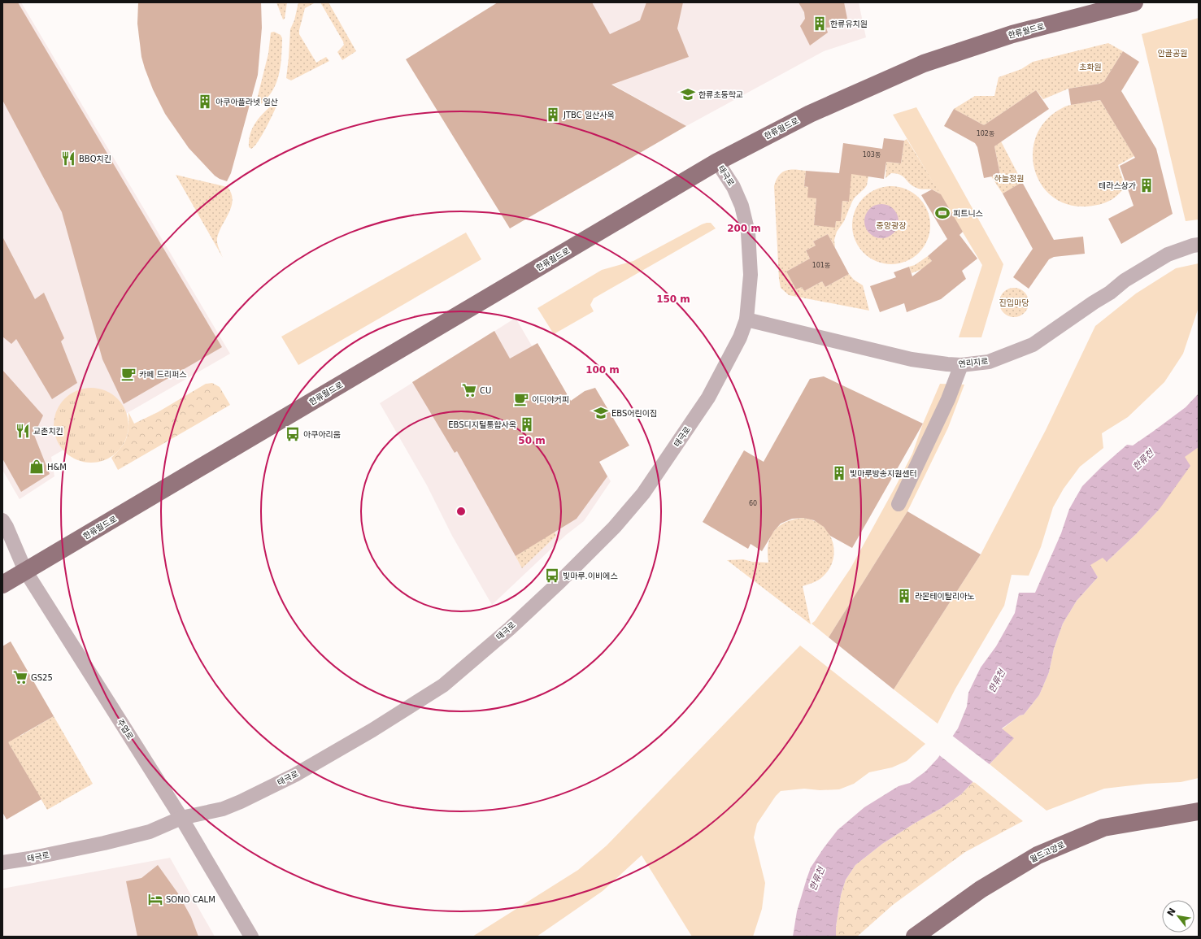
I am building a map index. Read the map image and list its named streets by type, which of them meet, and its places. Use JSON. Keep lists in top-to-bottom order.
{
  "streets": {
    "main road": ["한류월드로", "월드고양로"],
    "street": ["태극로", "연리지로", "주엽로"]
  },
  "crossings": [
    ["한류월드로", "태극로"],
    ["한류월드로", "주엽로"],
    ["태극로", "연리지로"],
    ["태극로", "주엽로"]
  ],
  "water": ["한류천"],
  "parks": [
    "안골공원",
    "초화원",
    "하늘정원",
    "중앙광장",
    "진입마당"
  ],
  "places": {
    "building": [
      "한류유치원",
      "아쿠아플라넷 일산",
      "JTBC 일산사옥",
      "테라스상가",
      "EBS디지털통합사옥",
      "빛마루방송지원센터",
      "라몬테이탈리아노"
    ],
    "school or university": ["한류초등학교", "EBS어린이집"],
    "restaurant": ["BBQ치킨", "교촌치킨"],
    "sports": ["피트니스"],
    "cafe": ["카페 드리퍼스", "이디야커피"],
    "supermarket": ["CU", "GS25"],
    "bus stop": ["아쿠아리움", "빛마루.이비에스"],
    "shop": ["H&M"],
    "hotel": ["SONO CALM"]
  },
  "house_numbers": [
    "102동",
    "103동",
    "101동",
    "60"
  ],
  "north": "top left",
  "rings": [
    "200 m",
    "150 m",
    "100 m",
    "50 m"
  ]
}
